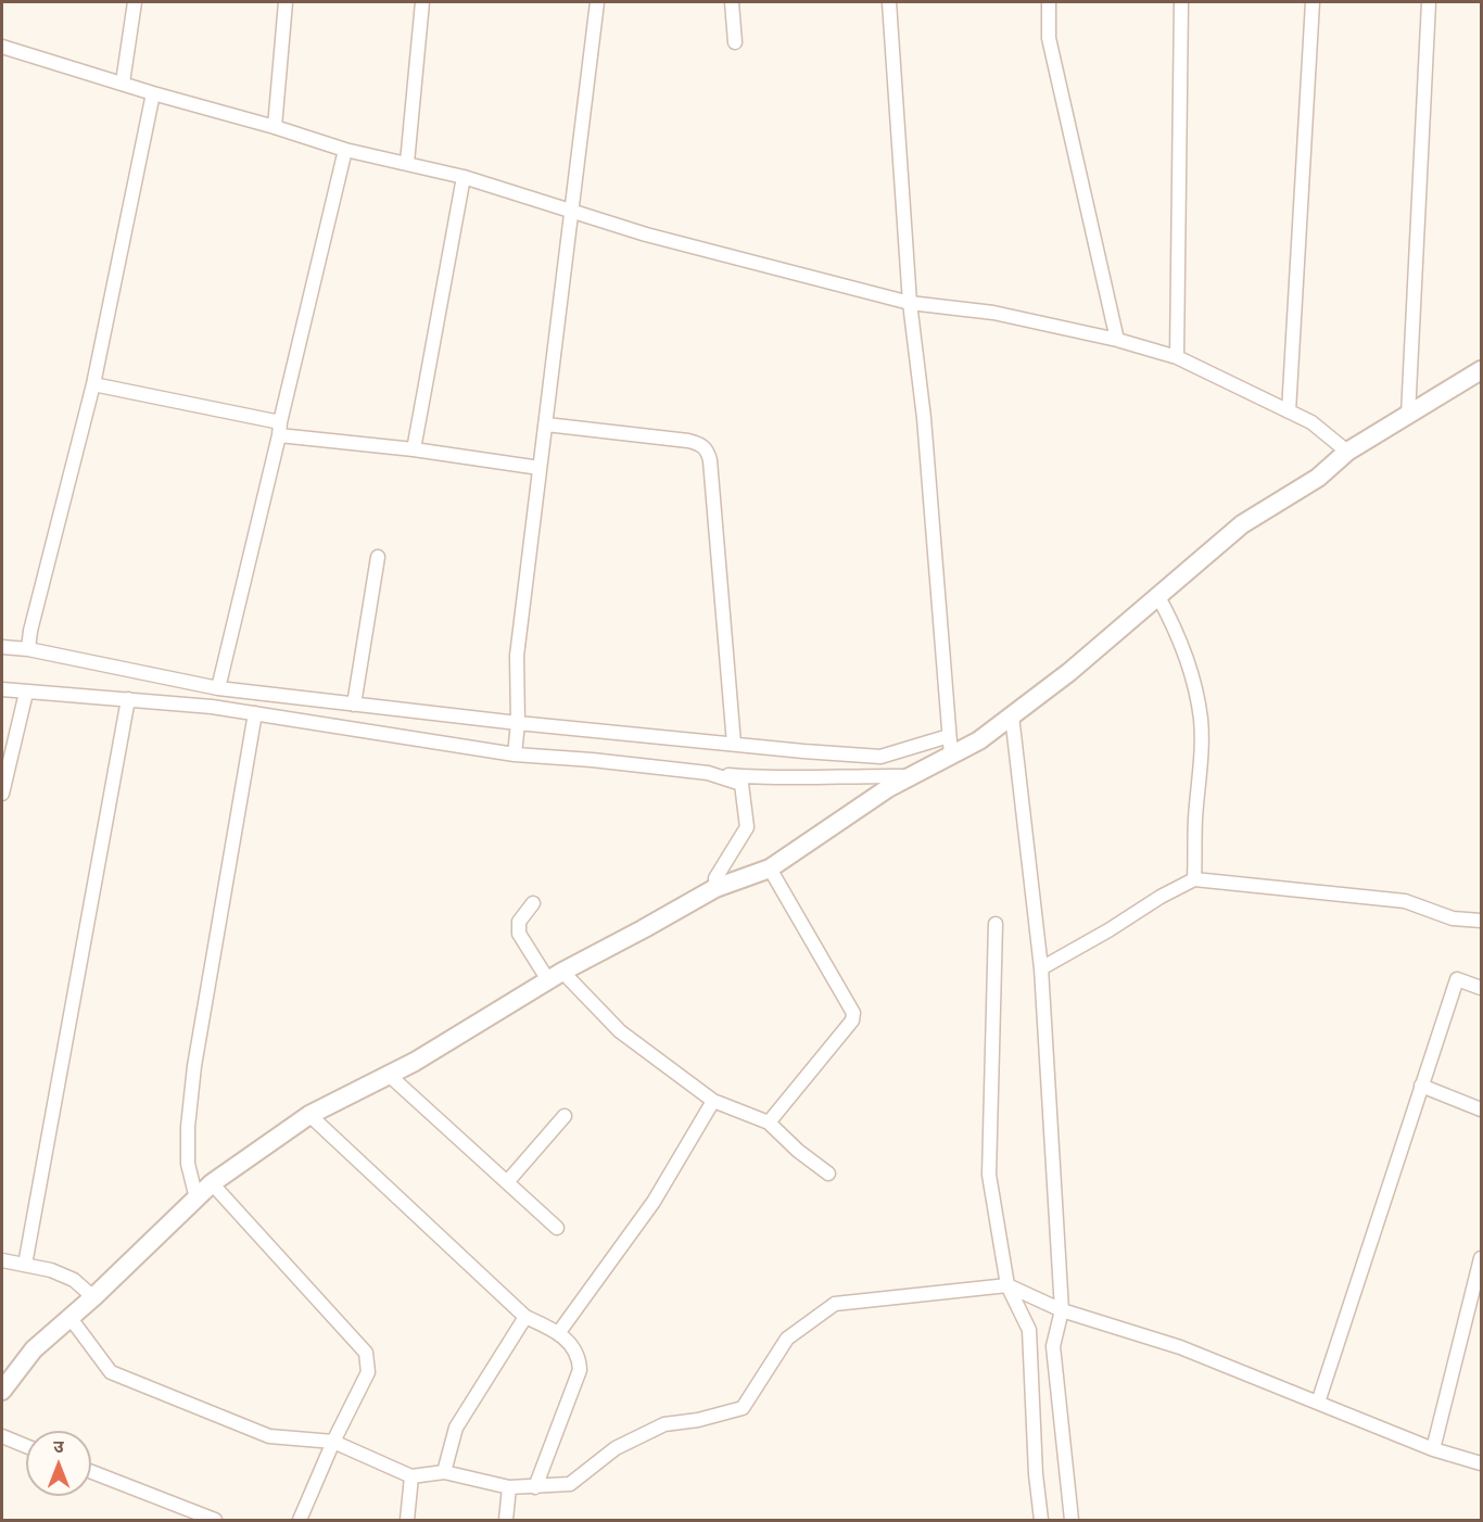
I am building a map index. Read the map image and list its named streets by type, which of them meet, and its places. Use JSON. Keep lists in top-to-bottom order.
{
  "north": "top"
}
